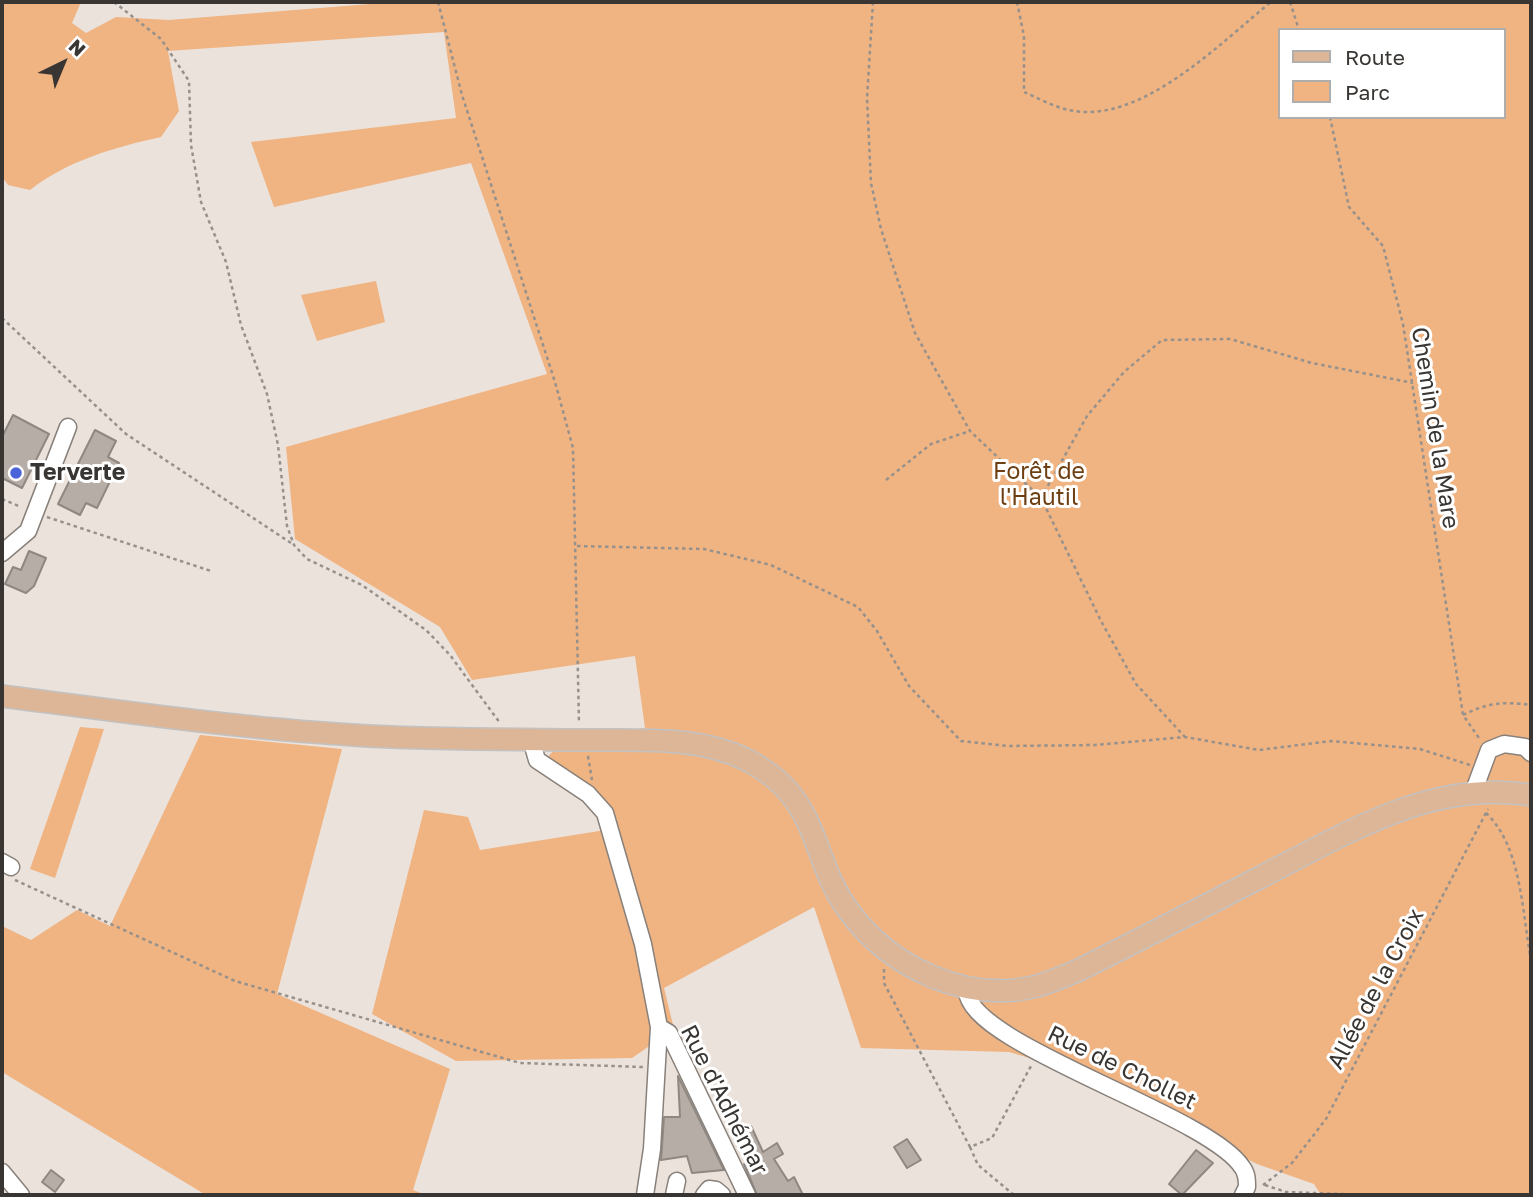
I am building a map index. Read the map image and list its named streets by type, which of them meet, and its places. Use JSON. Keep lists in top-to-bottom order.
{
  "streets": {
    "street": ["Rue de Chollet", "Rue d'Adhémar"],
    "path": ["Chemin de la Mare", "Allée de la Croix"]
  },
  "crossings": [
    ["Allée de la Croix", "Rue de Chollet"]
  ],
  "parks": ["Forêt de l'Hautil"],
  "places": ["Terverte"],
  "legend": ["Route", "Parc"],
  "north": "top right"
}
